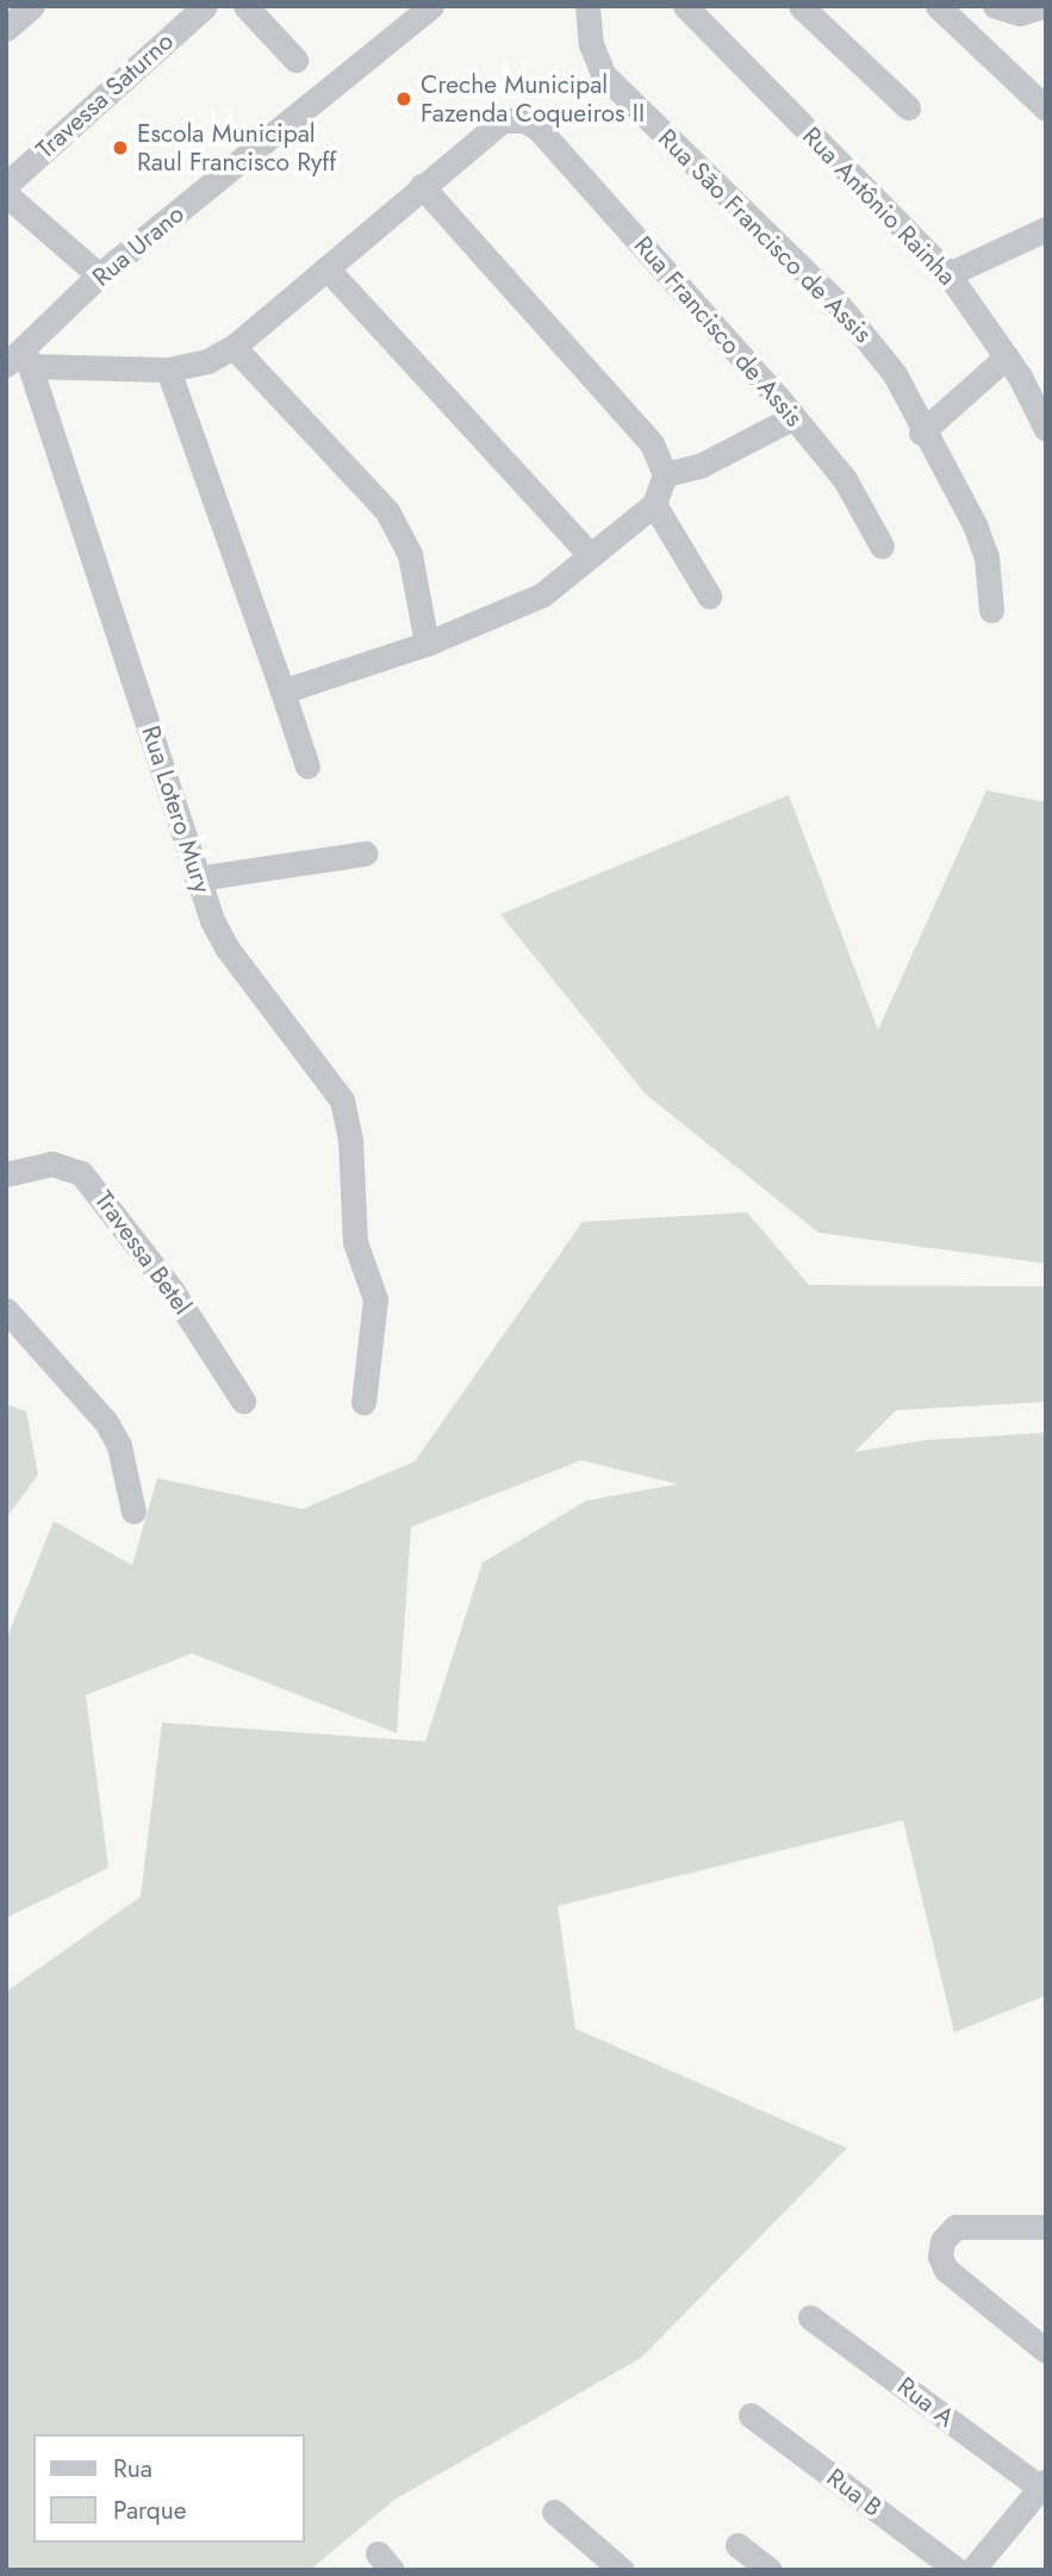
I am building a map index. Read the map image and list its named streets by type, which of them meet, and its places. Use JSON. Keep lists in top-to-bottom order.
{
  "streets": {
    "street": [
      "Travessa Saturno",
      "Rua Antônio Rainha",
      "Rua São Francisco de Assis",
      "Rua Urano",
      "Rua Francisco de Assis",
      "Rua Lotero Mury",
      "Travessa Betel",
      "Rua A",
      "Rua B"
    ]
  },
  "crossings": [
    ["Rua Urano", "Rua Lotero Mury"]
  ],
  "places": ["Creche Municipal Fazenda Coqueiros II", "Escola Municipal Raul Francisco Ryff"],
  "legend": ["Rua", "Parque"]
}
